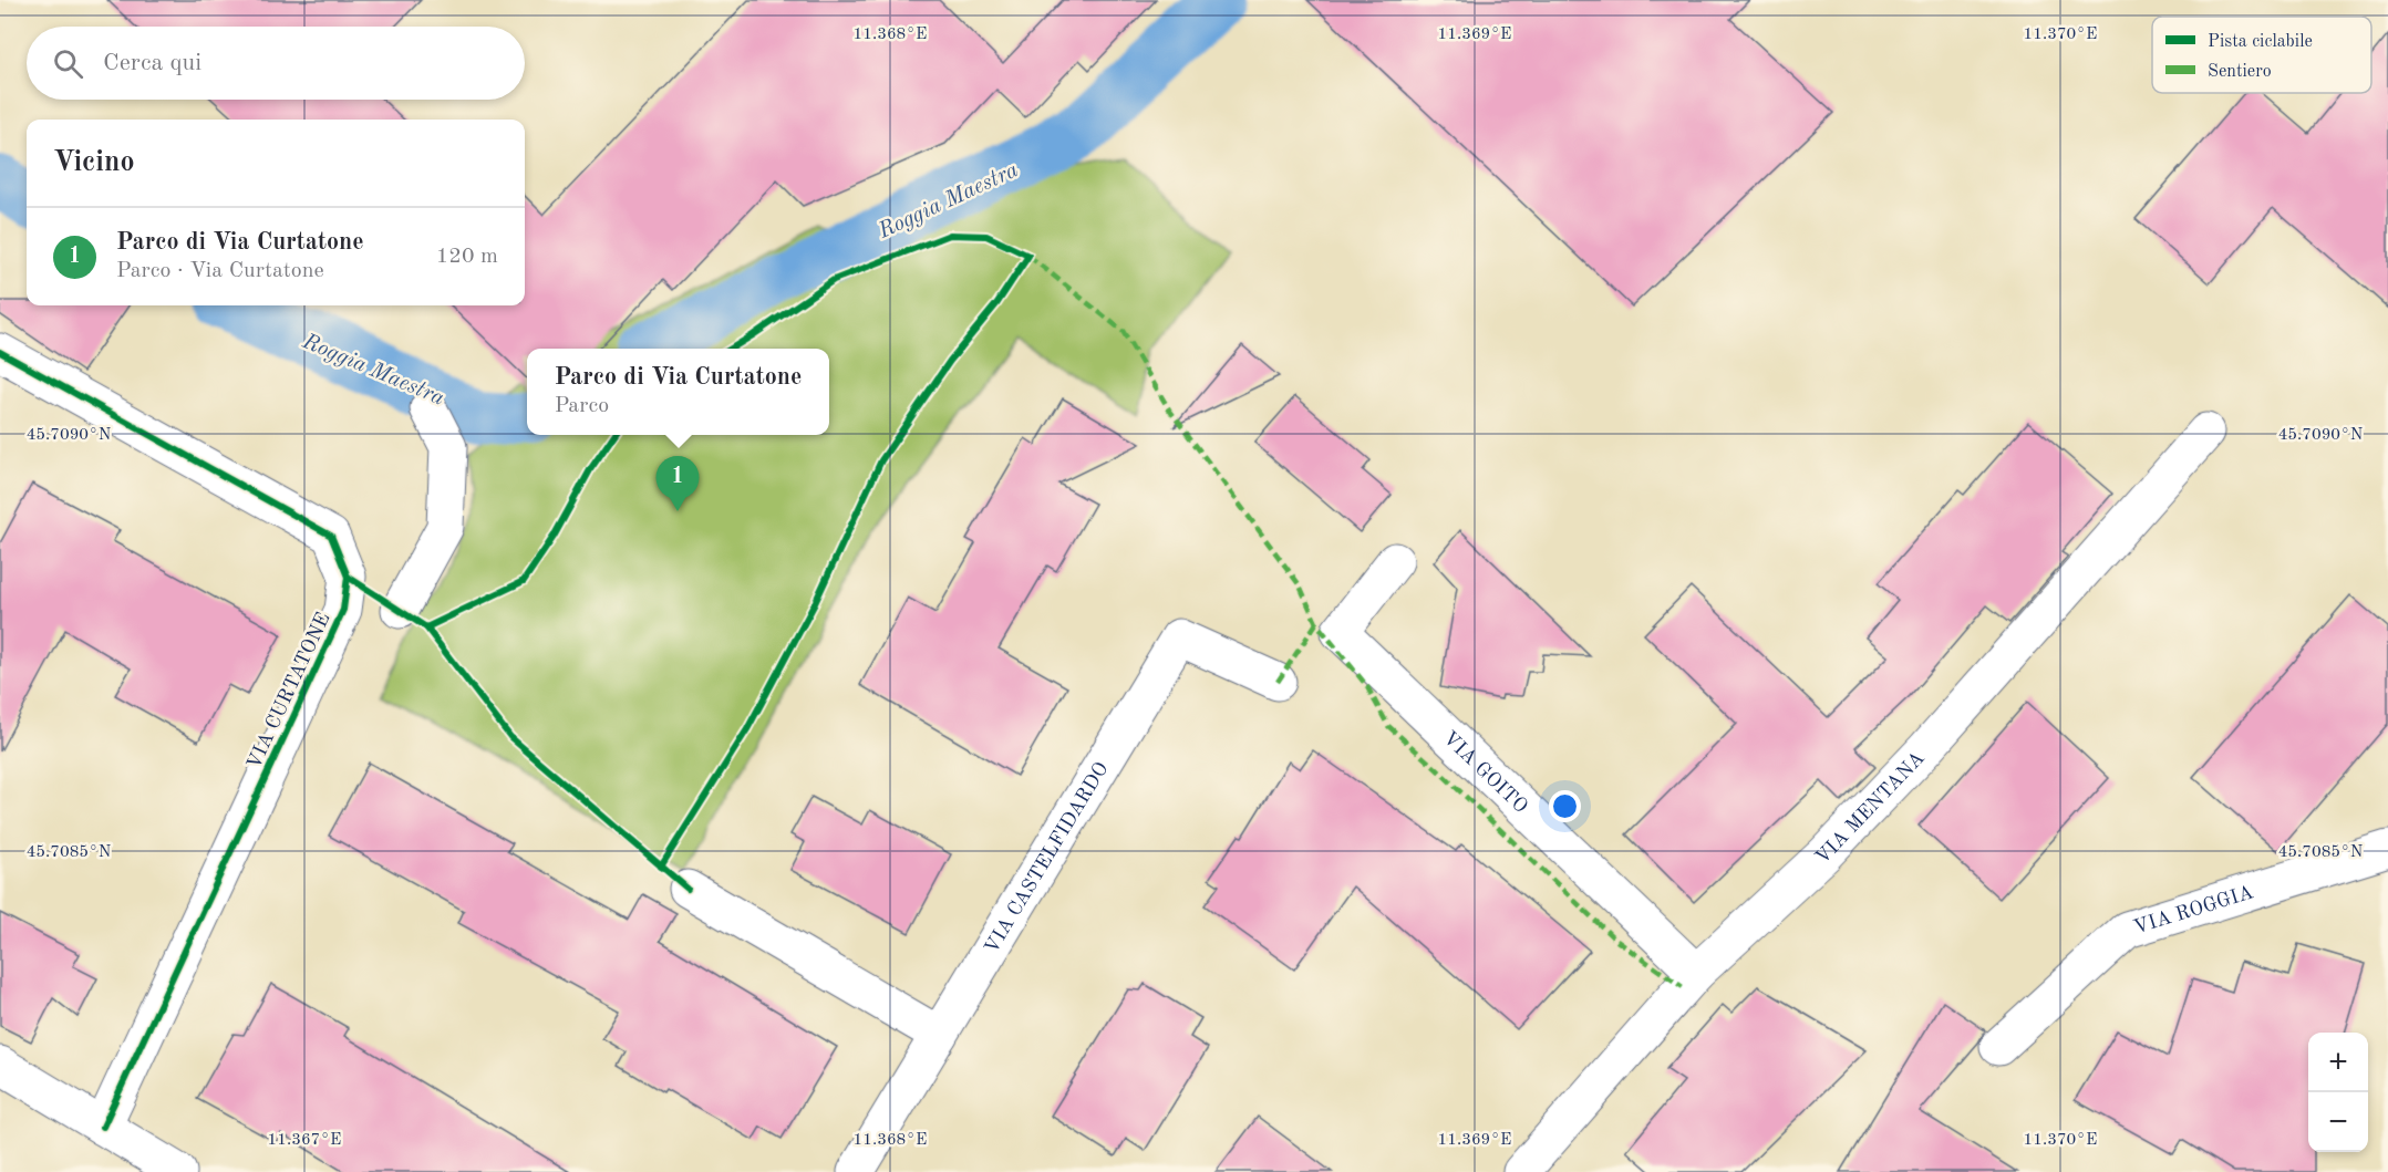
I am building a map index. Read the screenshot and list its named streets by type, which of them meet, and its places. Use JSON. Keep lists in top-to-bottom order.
{
  "streets": {
    "street": [
      "VIA CURTATONE",
      "VIA GOITO",
      "VIA MENTANA",
      "VIA CASTELFIDARDO",
      "VIA ROGGIA"
    ]
  },
  "crossings": [
    ["VIA GOITO", "VIA MENTANA"]
  ],
  "water": ["Roggia Maestra"],
  "legend": ["Pista ciclabile", "Sentiero"],
  "page": {
    "search": "Cerca qui",
    "heading": "Vicino",
    "list": [
      {
        "mark": "1",
        "name": "Parco di Via Curtatone",
        "note": "Parco · Via Curtatone",
        "value": "120 m"
      }
    ],
    "popup": ["Parco di Via Curtatone", "Parco"],
    "pins": "1",
    "map_buttons": ["+", "−"]
  },
  "coordinates": [
    "11.368°E",
    "11.369°E",
    "11.370°E",
    "45.7090°N",
    "45.7085°N",
    "11.367°E"
  ]
}
